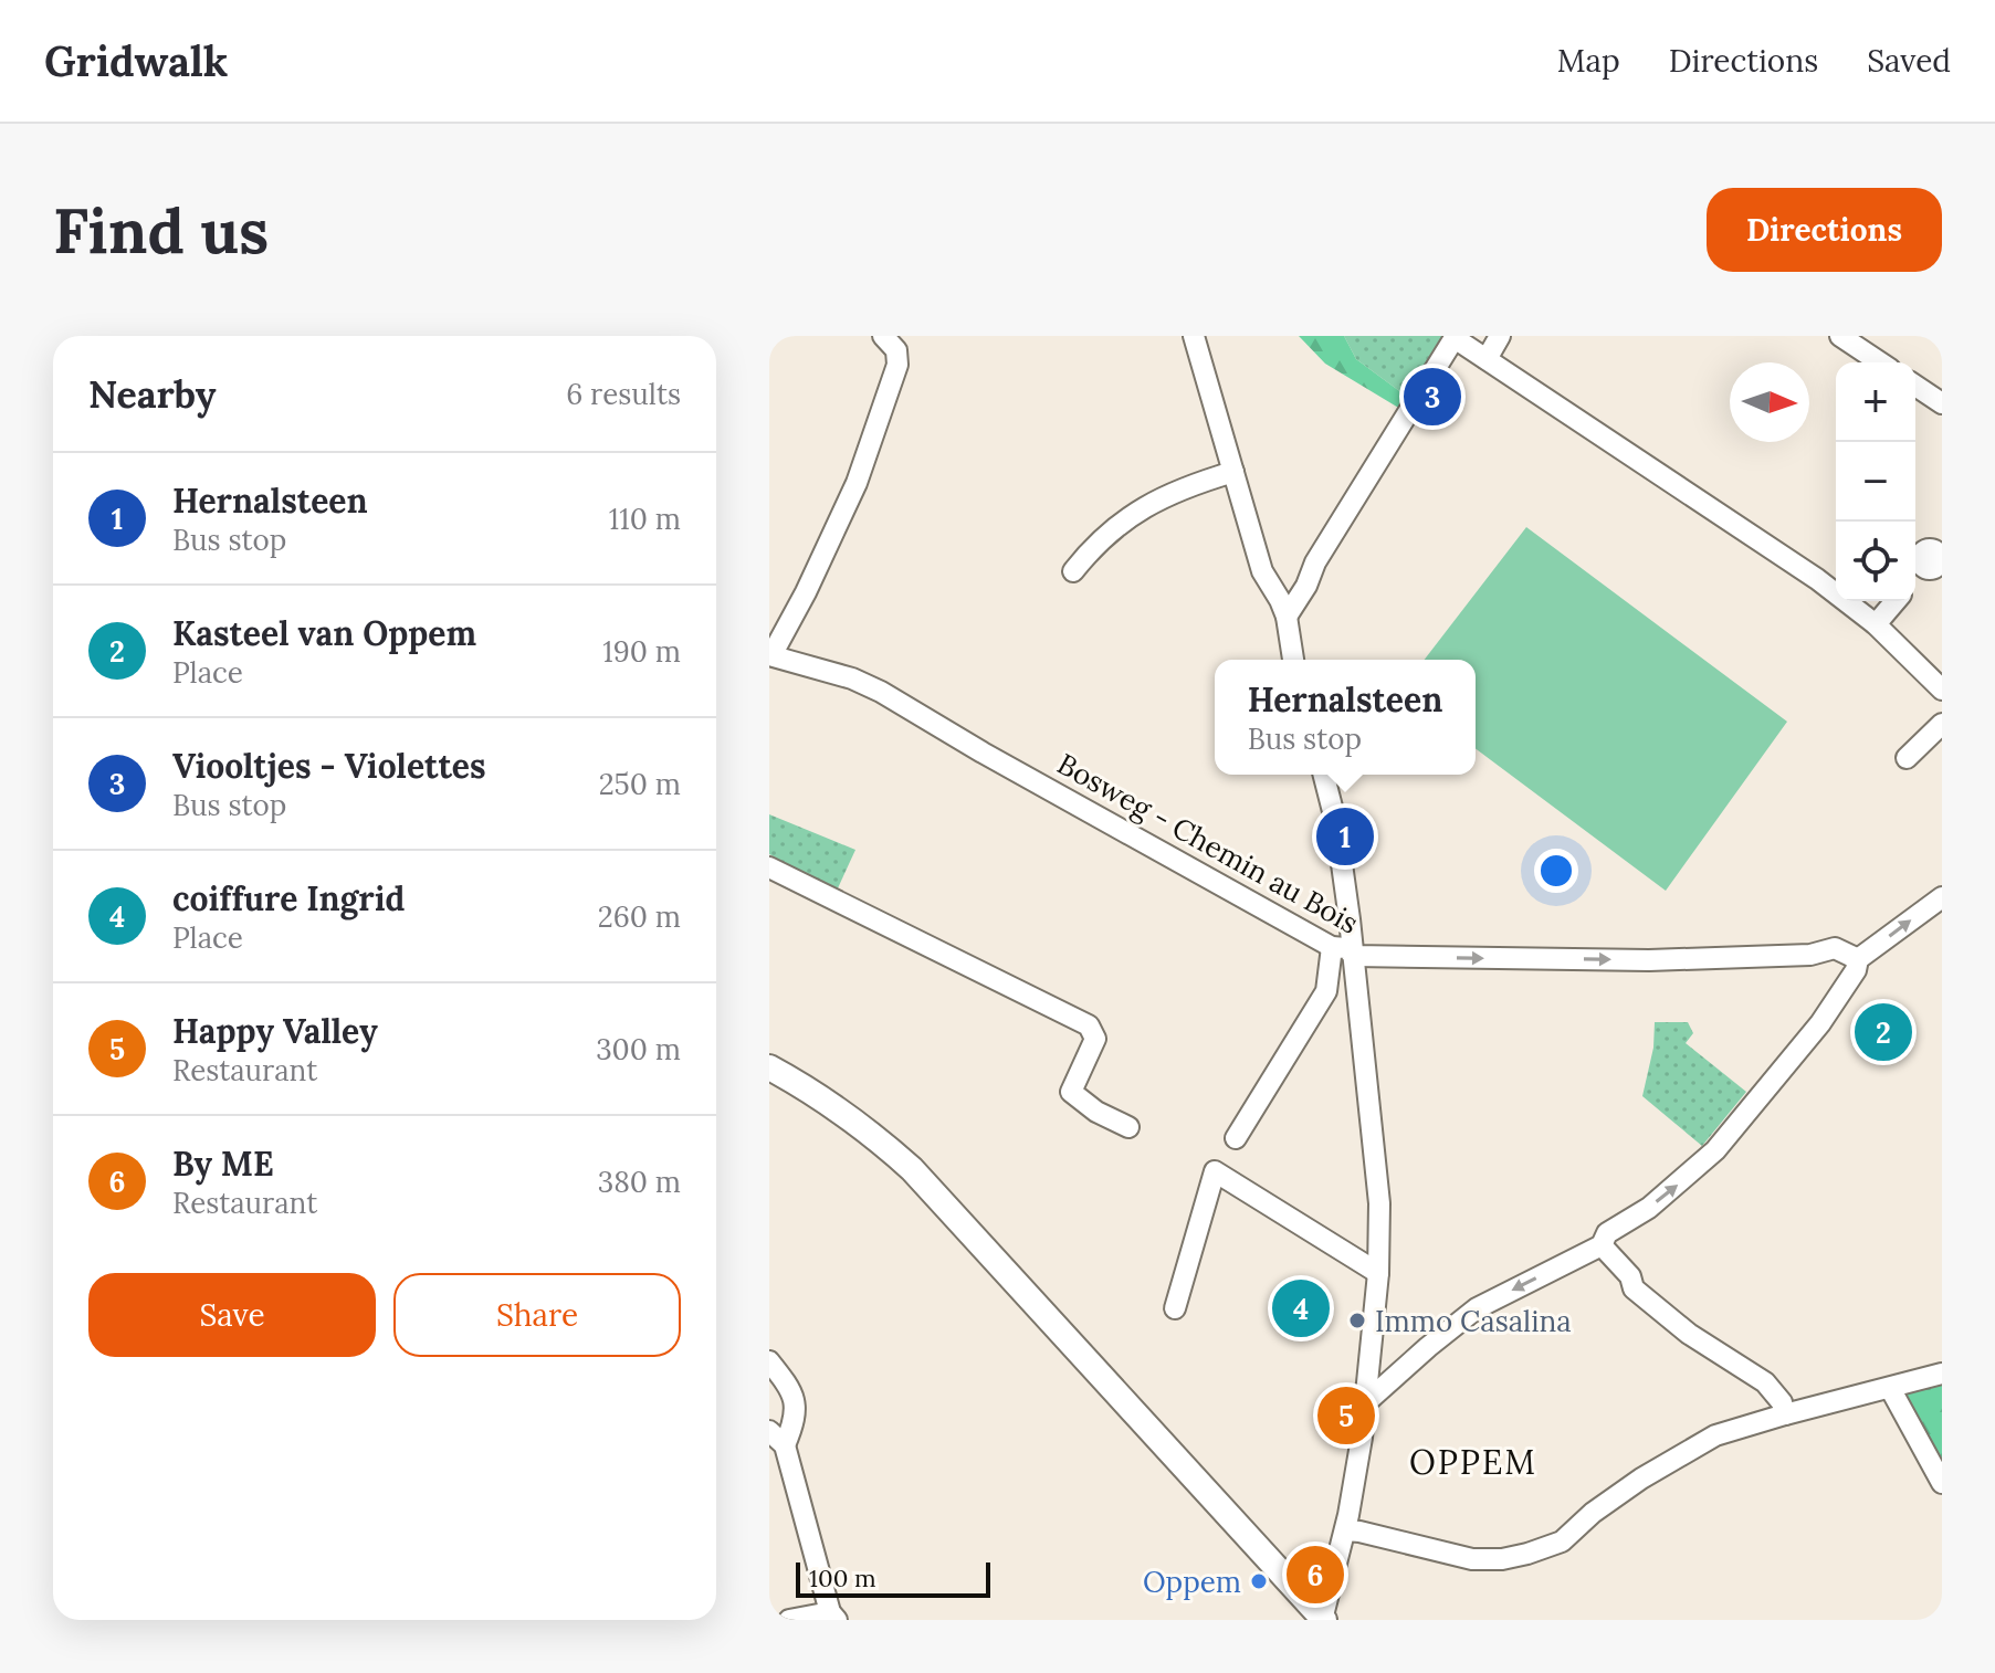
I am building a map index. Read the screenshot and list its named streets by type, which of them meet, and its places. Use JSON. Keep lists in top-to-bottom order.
{
  "streets": {
    "street": ["Bosweg - Chemin au Bois"]
  },
  "one_way": ["Bosweg - Chemin au Bois"],
  "districts": ["OPPEM"],
  "places": ["Immo Casalina", "Oppem"],
  "scale_bar": "100 m",
  "north": "right",
  "page": {
    "header": "Gridwalk",
    "nav": ["Map", "Directions", "Saved"],
    "buttons": [
      "Directions",
      ["Save", "Share"]
    ],
    "title": "Find us",
    "heading": ["Nearby", "6 results"],
    "map_buttons": ["+", "−"],
    "pins": [
      "3",
      "1",
      "2",
      "4",
      "5",
      "6"
    ],
    "list": [
      {
        "mark": "1",
        "name": "Hernalsteen",
        "note": "Bus stop",
        "value": "110 m"
      },
      {
        "mark": "2",
        "name": "Kasteel van Oppem",
        "note": "Place",
        "value": "190 m"
      },
      {
        "mark": "3",
        "name": "Viooltjes - Violettes",
        "note": "Bus stop",
        "value": "250 m"
      },
      {
        "mark": "4",
        "name": "coiffure Ingrid",
        "note": "Place",
        "value": "260 m"
      },
      {
        "mark": "5",
        "name": "Happy Valley",
        "note": "Restaurant",
        "value": "300 m"
      },
      {
        "mark": "6",
        "name": "By ME",
        "note": "Restaurant",
        "value": "380 m"
      }
    ],
    "popup": ["Hernalsteen", "Bus stop"],
    "scale": "100 m"
  }
}
